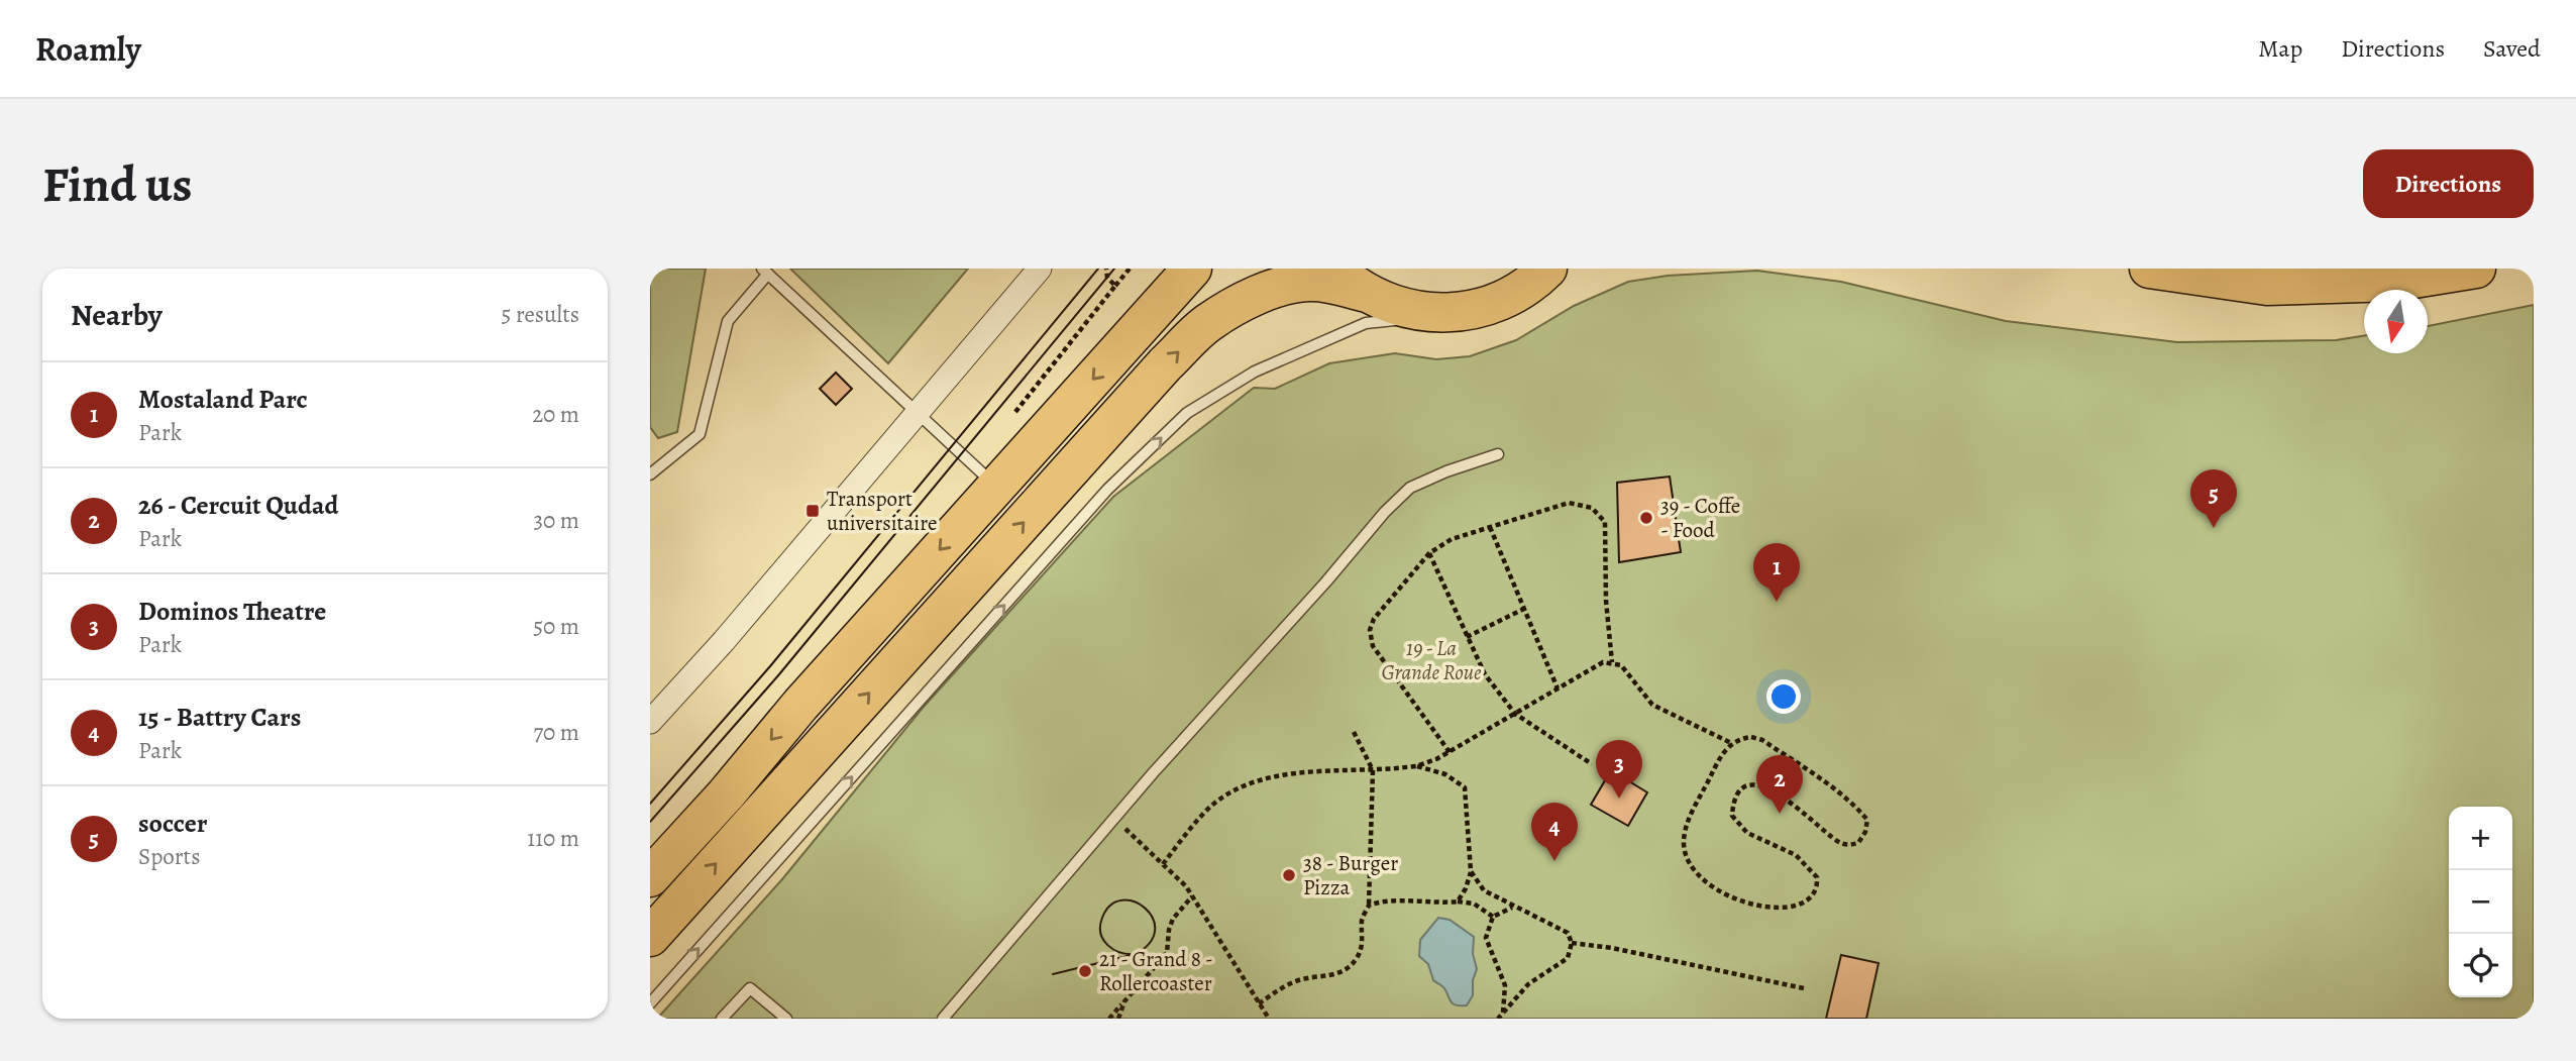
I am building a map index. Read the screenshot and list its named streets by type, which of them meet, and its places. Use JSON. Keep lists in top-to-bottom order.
{
  "parks": ["19 - La Grande Roue"],
  "places": {
    "transit": ["Transport universitaire"],
    "other": ["39 - Coffe - Food", "38 - Burger Pizza", "21 - Grand 8 - Rollercoaster"]
  },
  "north": "bottom",
  "page": {
    "header": "Roamly",
    "nav": ["Map", "Directions", "Saved"],
    "buttons": "Directions",
    "title": "Find us",
    "heading": ["Nearby", "5 results"],
    "list": [
      {
        "mark": "1",
        "name": "Mostaland Parc",
        "note": "Park",
        "value": "20 m"
      },
      {
        "mark": "2",
        "name": "26 - Cercuit Qudad",
        "note": "Park",
        "value": "30 m"
      },
      {
        "mark": "3",
        "name": "Dominos Theatre",
        "note": "Park",
        "value": "50 m"
      },
      {
        "mark": "4",
        "name": "15 - Battry Cars",
        "note": "Park",
        "value": "70 m"
      },
      {
        "mark": "5",
        "name": "soccer",
        "note": "Sports",
        "value": "110 m"
      }
    ],
    "pins": [
      "5",
      "1",
      "3",
      "2",
      "4"
    ],
    "map_buttons": ["+", "−"]
  }
}
